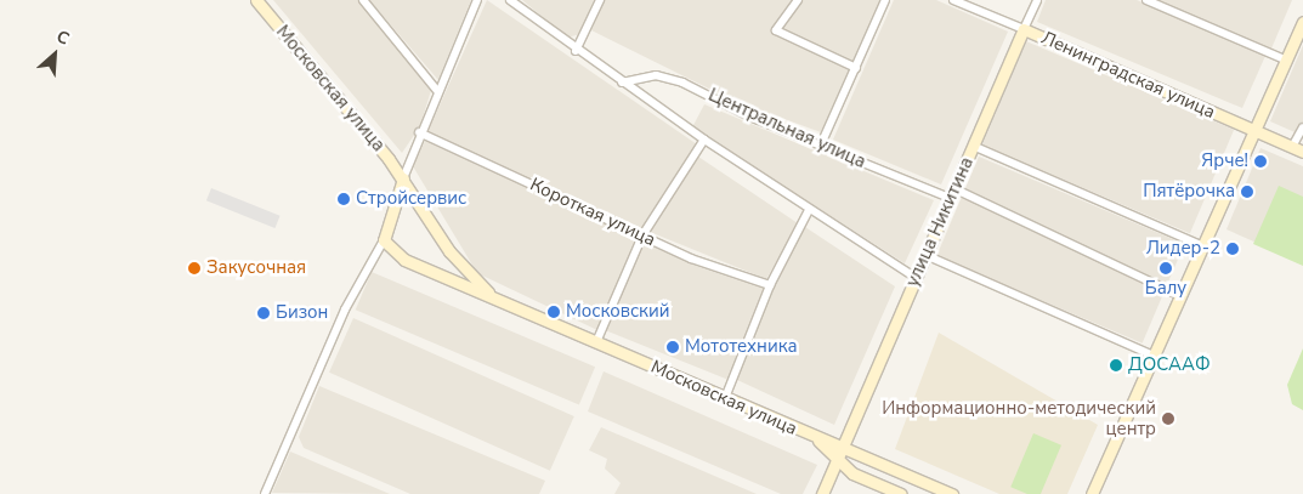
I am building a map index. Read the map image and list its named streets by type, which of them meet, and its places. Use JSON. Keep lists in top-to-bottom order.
{
  "streets": {
    "street": [
      "Ленинградская улица",
      "Московская улица",
      "Центральная улица",
      "Короткая улица",
      "улица Никитина"
    ]
  },
  "crossings": [
    ["Ленинградская улица", "улица Никитина"],
    ["Московская улица", "улица Никитина"],
    ["Центральная улица", "улица Никитина"]
  ],
  "places": [
    "Ярче!",
    "Пятёрочка",
    "Стройсервис",
    "Лидер-2",
    "Закусочная",
    "Балу",
    "Московский",
    "Бизон",
    "Мототехника",
    "ДОСААФ",
    "Информационно-методический центр"
  ],
  "north": "top right"
}
